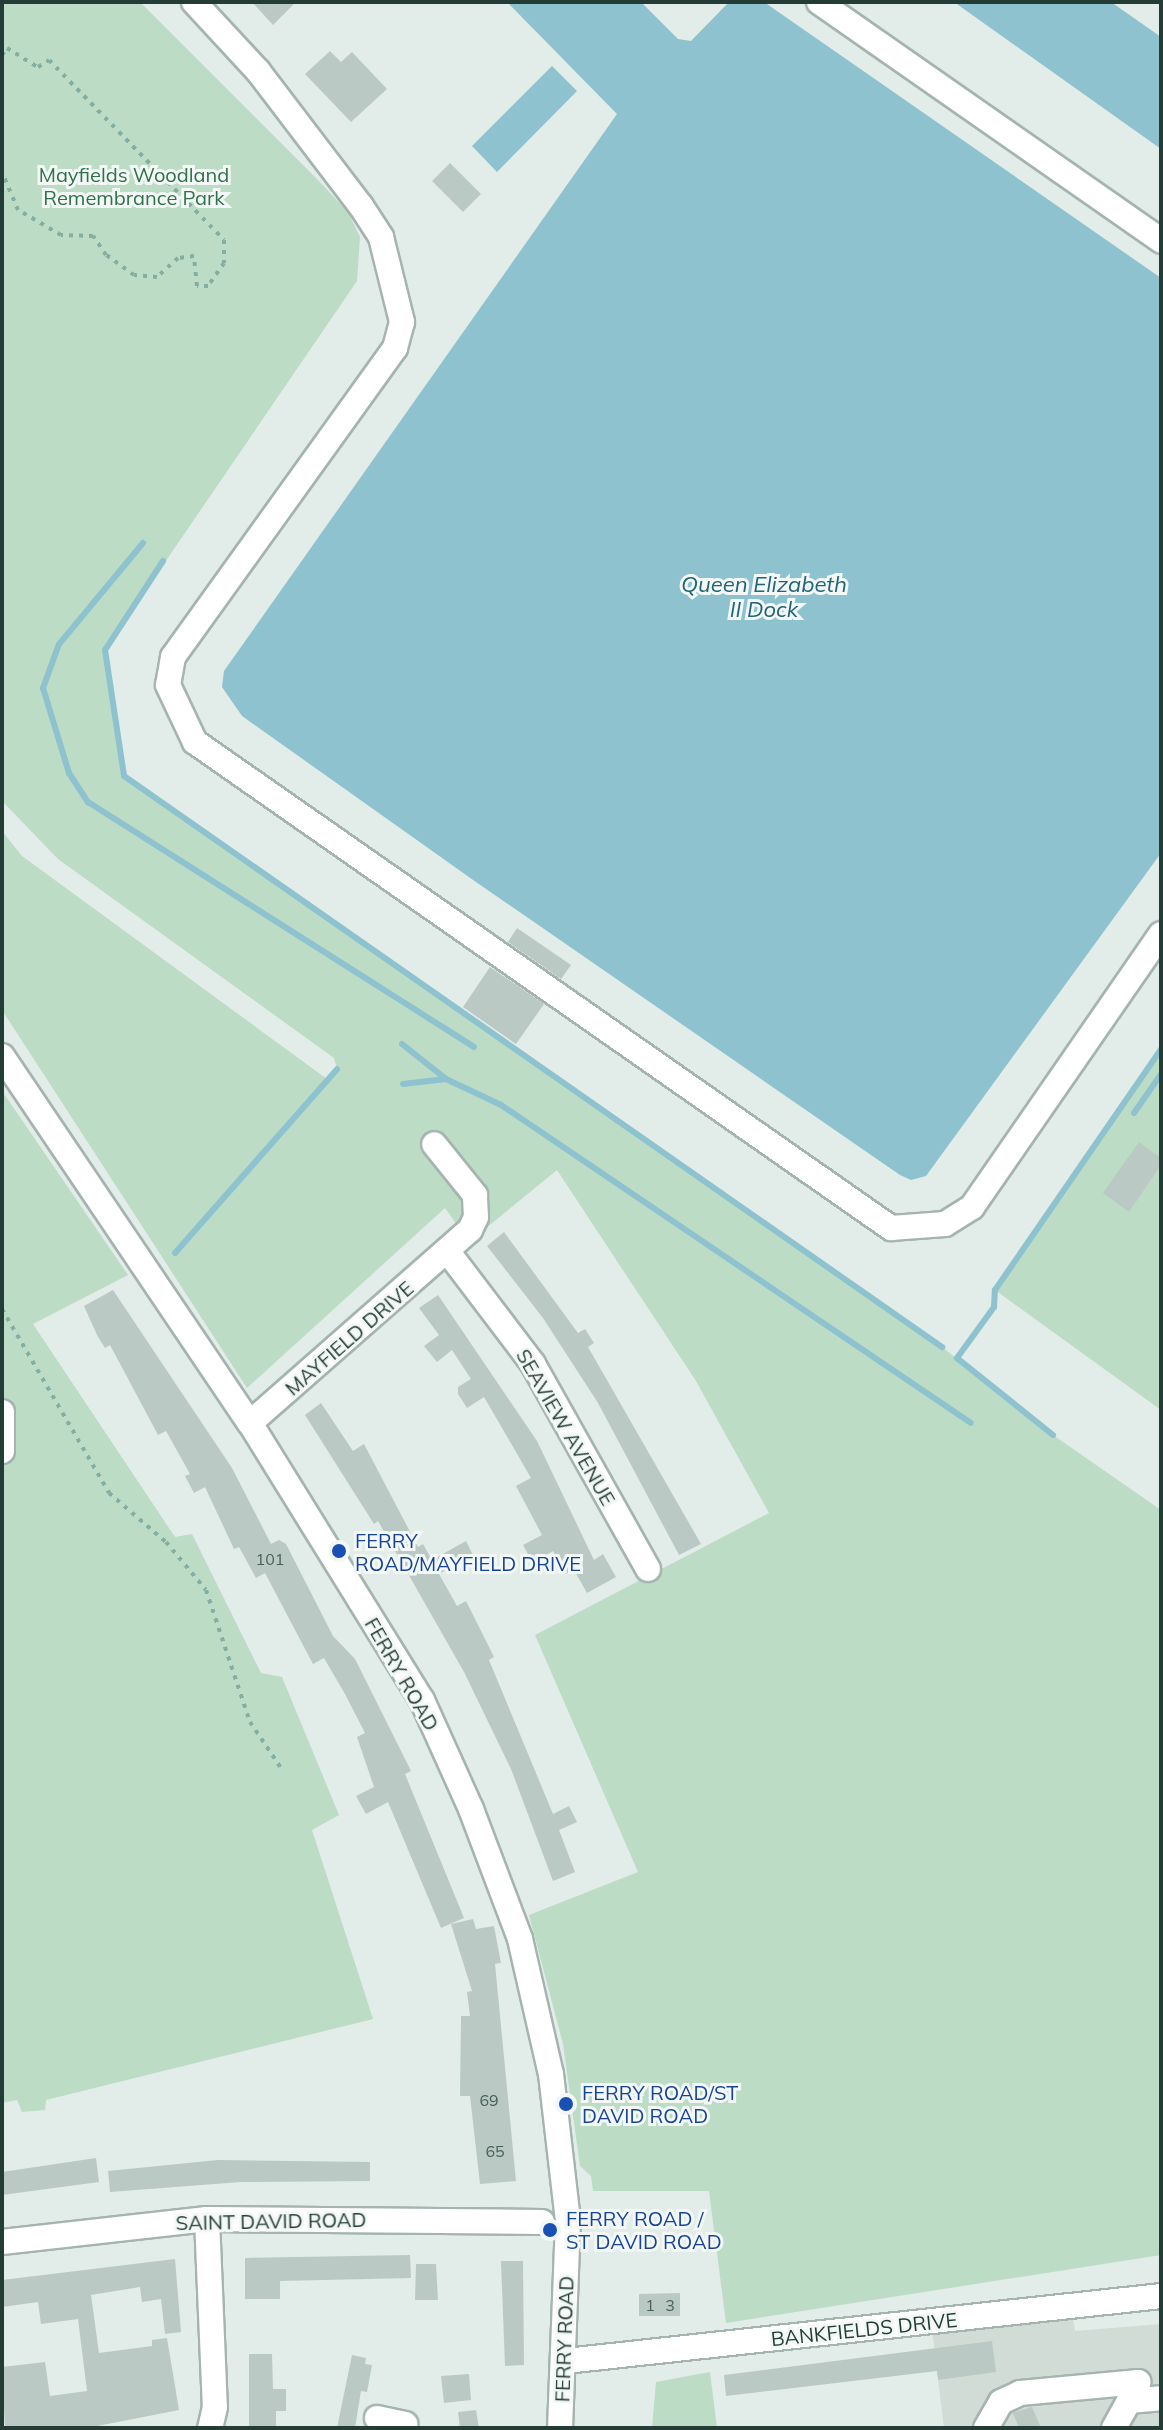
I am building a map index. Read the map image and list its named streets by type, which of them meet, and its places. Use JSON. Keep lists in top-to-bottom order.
{
  "streets": {
    "street": [
      "MAYFIELD DRIVE",
      "SEAVIEW AVENUE",
      "FERRY ROAD",
      "SAINT DAVID ROAD",
      "BANKFIELDS DRIVE"
    ]
  },
  "crossings": [
    ["MAYFIELD DRIVE", "SEAVIEW AVENUE"],
    ["MAYFIELD DRIVE", "FERRY ROAD"],
    ["FERRY ROAD", "BANKFIELDS DRIVE"]
  ],
  "water": ["Queen Elizabeth II Dock"],
  "parks": ["Mayfields Woodland Remembrance Park"],
  "places": ["FERRY ROAD/MAYFIELD DRIVE", "FERRY ROAD/ST DAVID ROAD", "FERRY ROAD / ST DAVID ROAD"],
  "house_numbers": [
    "101",
    "69",
    "65",
    "1",
    "3"
  ]
}
